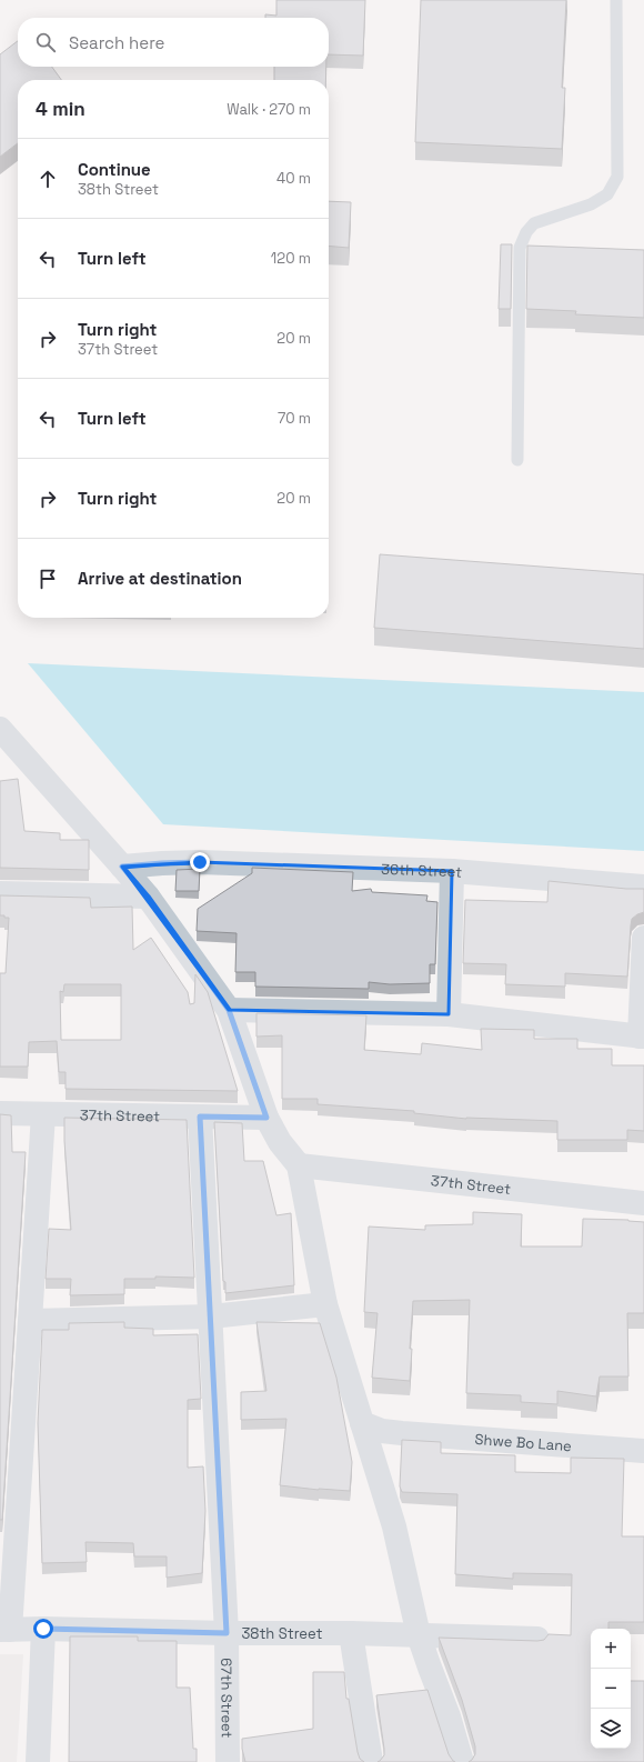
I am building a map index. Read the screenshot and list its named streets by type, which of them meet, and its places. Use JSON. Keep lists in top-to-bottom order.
{
  "streets": {
    "street": [
      "36th Street",
      "37th Street",
      "Shwe Bo Lane",
      "38th Street",
      "67th Street"
    ]
  },
  "crossings": [
    ["37th Street", "67th Street"],
    ["38th Street", "67th Street"]
  ],
  "page": {
    "search": "Search here",
    "heading": ["4 min", "Walk · 270 m"],
    "list": [
      ["Continue", "38th Street", "40 m"],
      ["Turn left", "120 m"],
      ["Turn right", "37th Street", "20 m"],
      ["Turn left", "70 m"],
      ["Turn right", "20 m"],
      "Arrive at destination"
    ],
    "map_buttons": ["+", "−"]
  }
}
